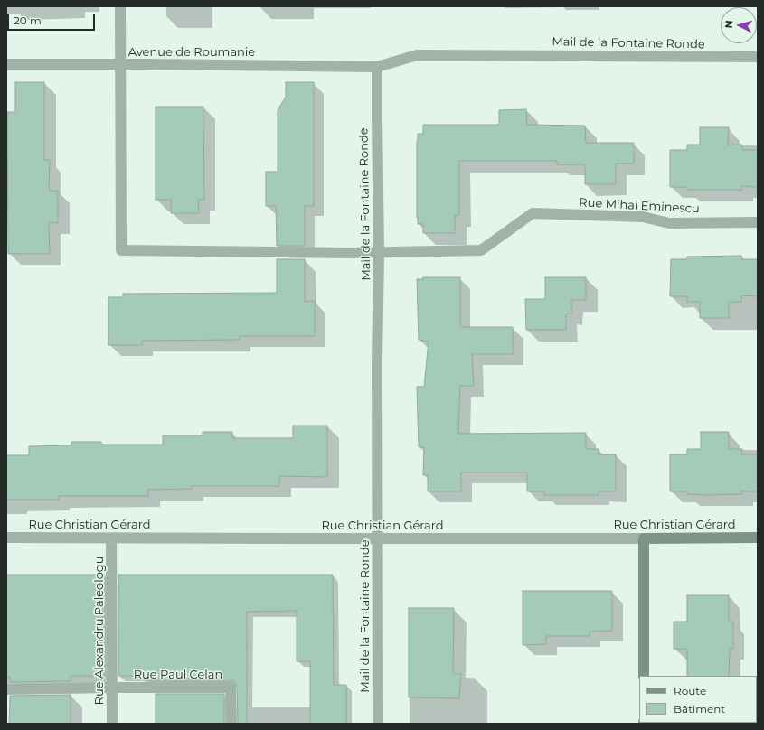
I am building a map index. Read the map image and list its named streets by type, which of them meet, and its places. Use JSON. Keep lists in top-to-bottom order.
{
  "streets": {
    "street": [
      "Mail de la Fontaine Ronde",
      "Avenue de Roumanie",
      "Rue Mihai Eminescu",
      "Rue Christian Gérard",
      "Rue Alexandru Paleologu",
      "Rue Paul Celan"
    ]
  },
  "crossings": [
    ["Mail de la Fontaine Ronde", "Avenue de Roumanie"],
    ["Mail de la Fontaine Ronde", "Rue Mihai Eminescu"],
    ["Mail de la Fontaine Ronde", "Rue Christian Gérard"],
    ["Avenue de Roumanie", "Rue Mihai Eminescu"],
    ["Rue Christian Gérard", "Rue Alexandru Paleologu"],
    ["Rue Alexandru Paleologu", "Rue Paul Celan"]
  ],
  "legend": ["Route", "Bâtiment"],
  "scale_bar": "20 m",
  "north": "left"
}
